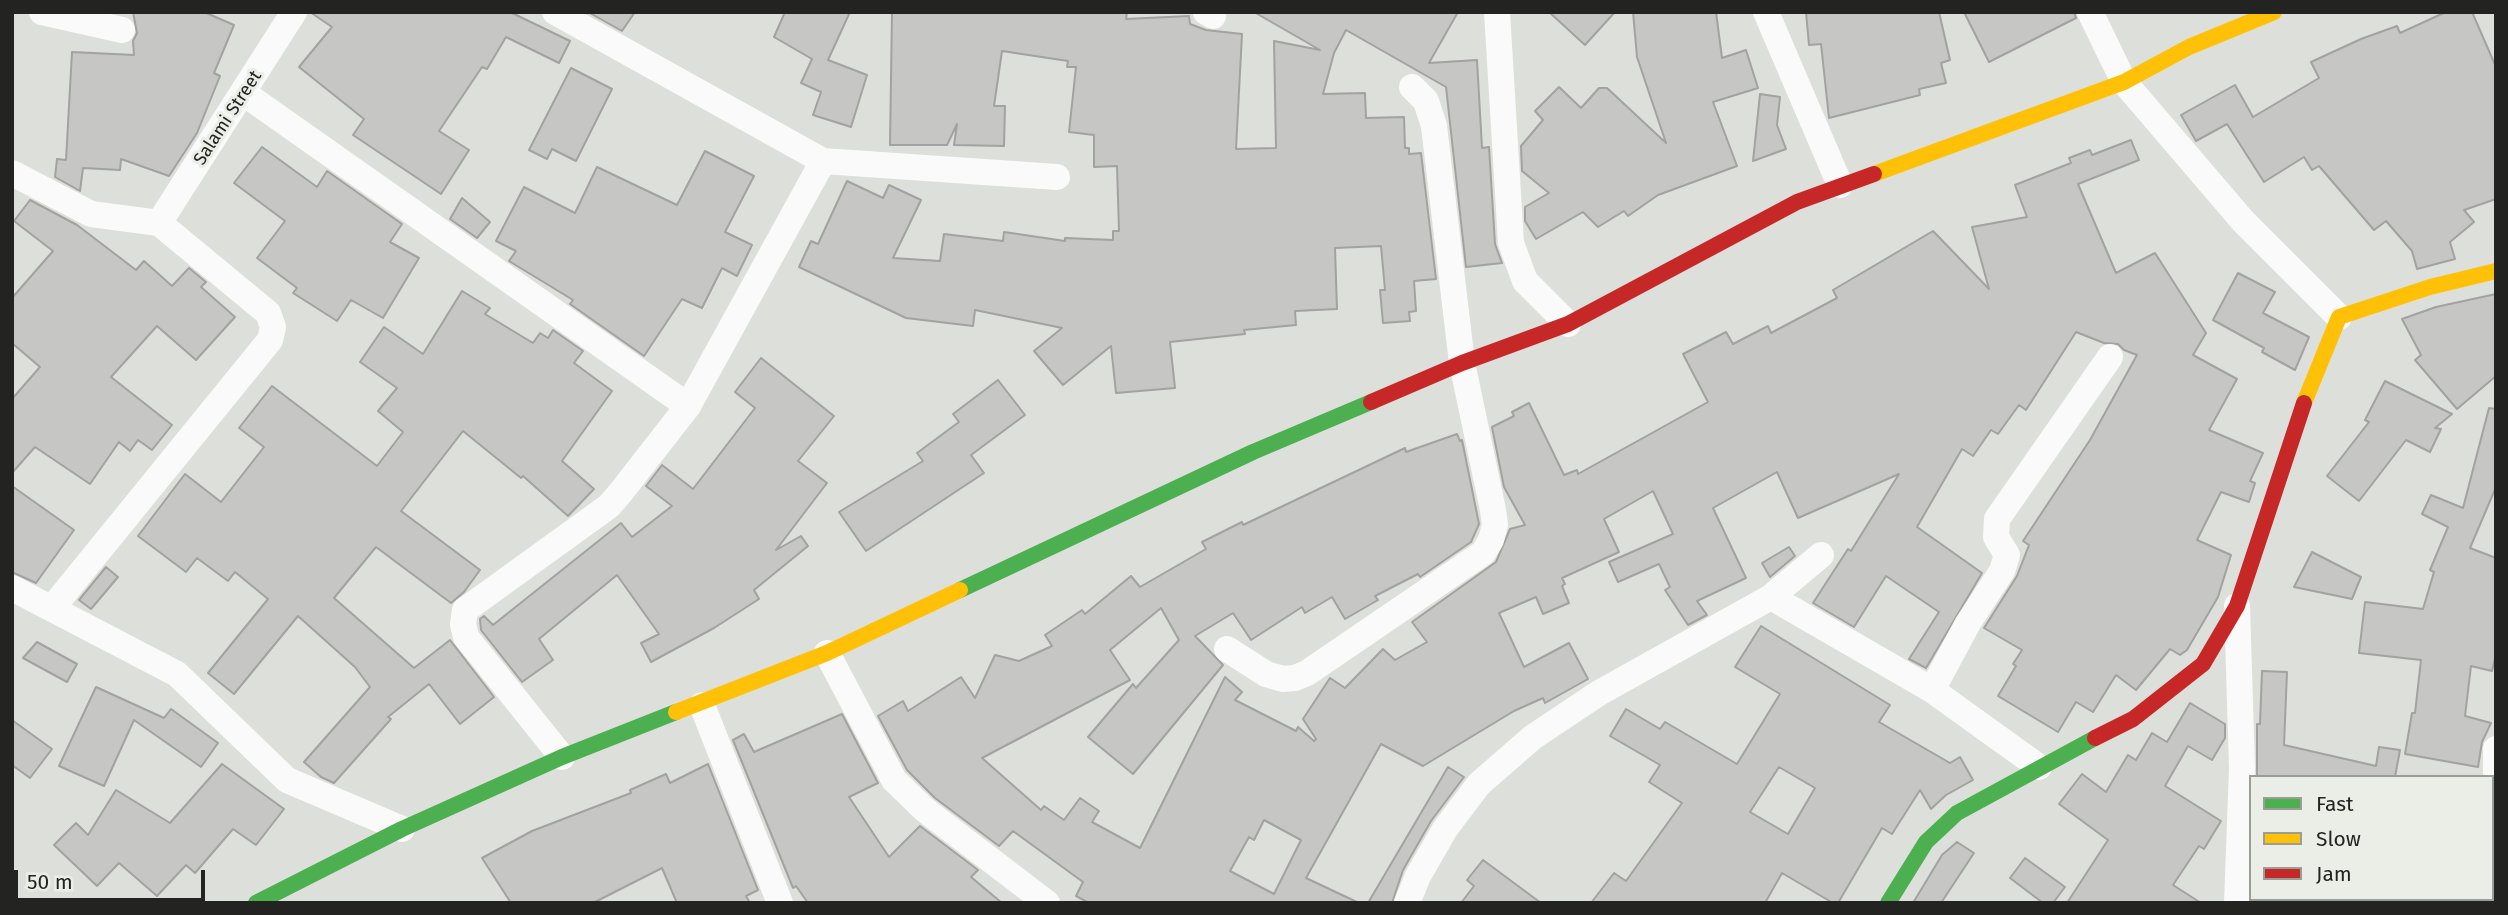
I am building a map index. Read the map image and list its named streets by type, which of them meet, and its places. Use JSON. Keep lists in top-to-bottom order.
{
  "streets": {
    "street": ["Salami Street"]
  },
  "legend": ["Fast", "Slow", "Jam"],
  "scale_bar": "50 m"
}
